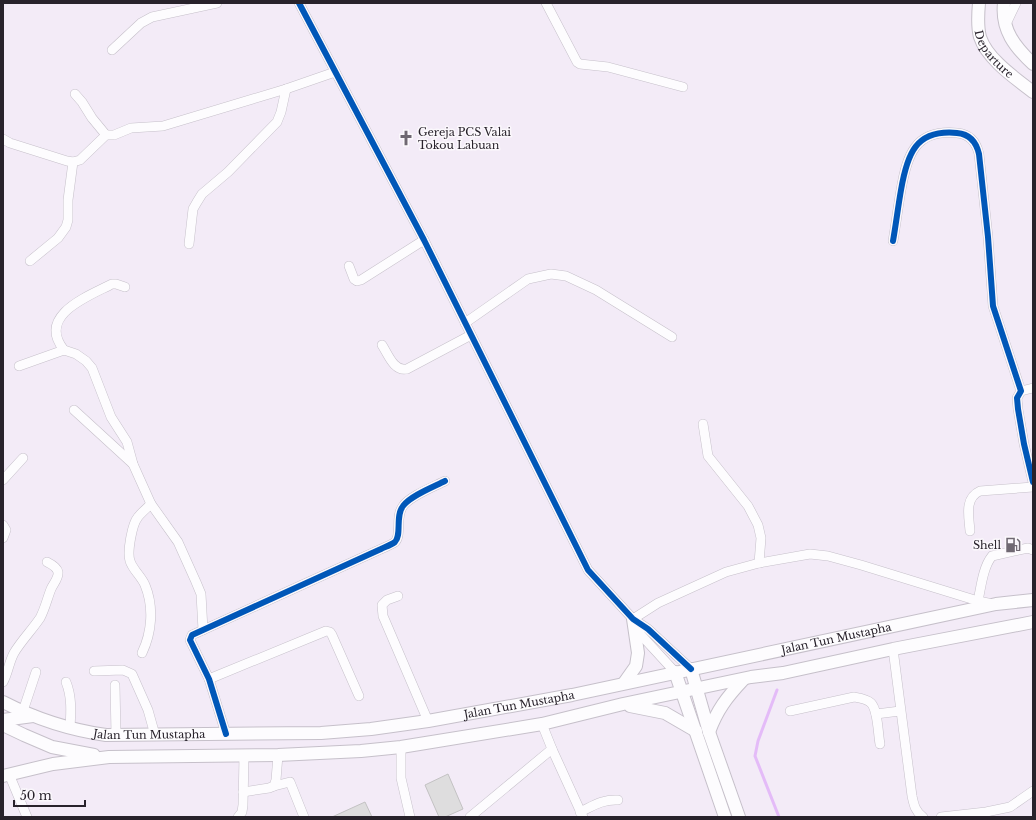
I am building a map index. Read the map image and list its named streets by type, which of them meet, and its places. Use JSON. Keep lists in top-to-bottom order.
{
  "streets": {
    "main road": ["Departure", "Jalan Tun Mustapha"]
  },
  "places": {
    "church": ["Gereja PCS Valai Tokou Labuan"],
    "fuel station": ["Shell"]
  },
  "scale_bar": "50 m"
}
